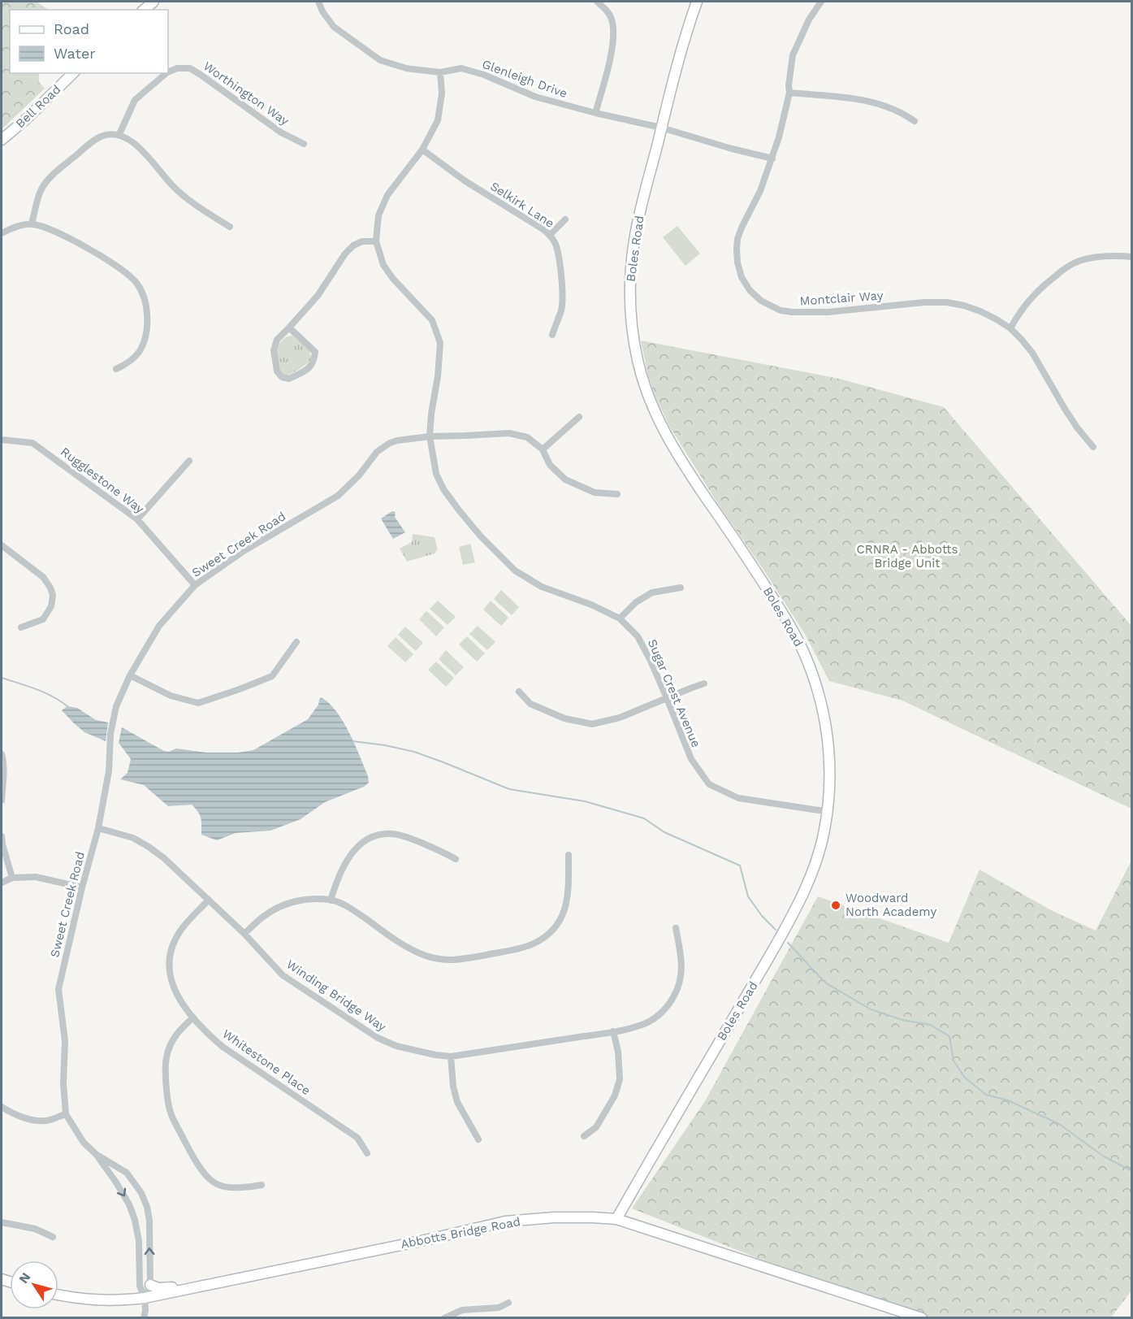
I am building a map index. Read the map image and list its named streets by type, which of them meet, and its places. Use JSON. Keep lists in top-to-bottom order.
{
  "streets": {
    "street": [
      "Glenleigh Drive",
      "Worthington Way",
      "Bell Road",
      "Selkirk Lane",
      "Boles Road",
      "Montclair Way",
      "Rugglestone Way",
      "Sweet Creek Road",
      "Sugar Crest Avenue",
      "Winding Bridge Way",
      "Whitestone Place",
      "Abbotts Bridge Road"
    ]
  },
  "crossings": [
    ["Glenleigh Drive", "Boles Road"],
    ["Glenleigh Drive", "Montclair Way"],
    ["Glenleigh Drive", "Sugar Crest Avenue"],
    ["Selkirk Lane", "Sugar Crest Avenue"],
    ["Boles Road", "Sugar Crest Avenue"],
    ["Boles Road", "Abbotts Bridge Road"],
    ["Rugglestone Way", "Sweet Creek Road"],
    ["Sweet Creek Road", "Sugar Crest Avenue"],
    ["Sweet Creek Road", "Winding Bridge Way"],
    ["Sweet Creek Road", "Abbotts Bridge Road"],
    ["Winding Bridge Way", "Whitestone Place"]
  ],
  "parks": ["CRNRA - Abbotts Bridge Unit"],
  "places": ["Woodward North Academy"],
  "legend": ["Road", "Water"],
  "north": "top left"
}
